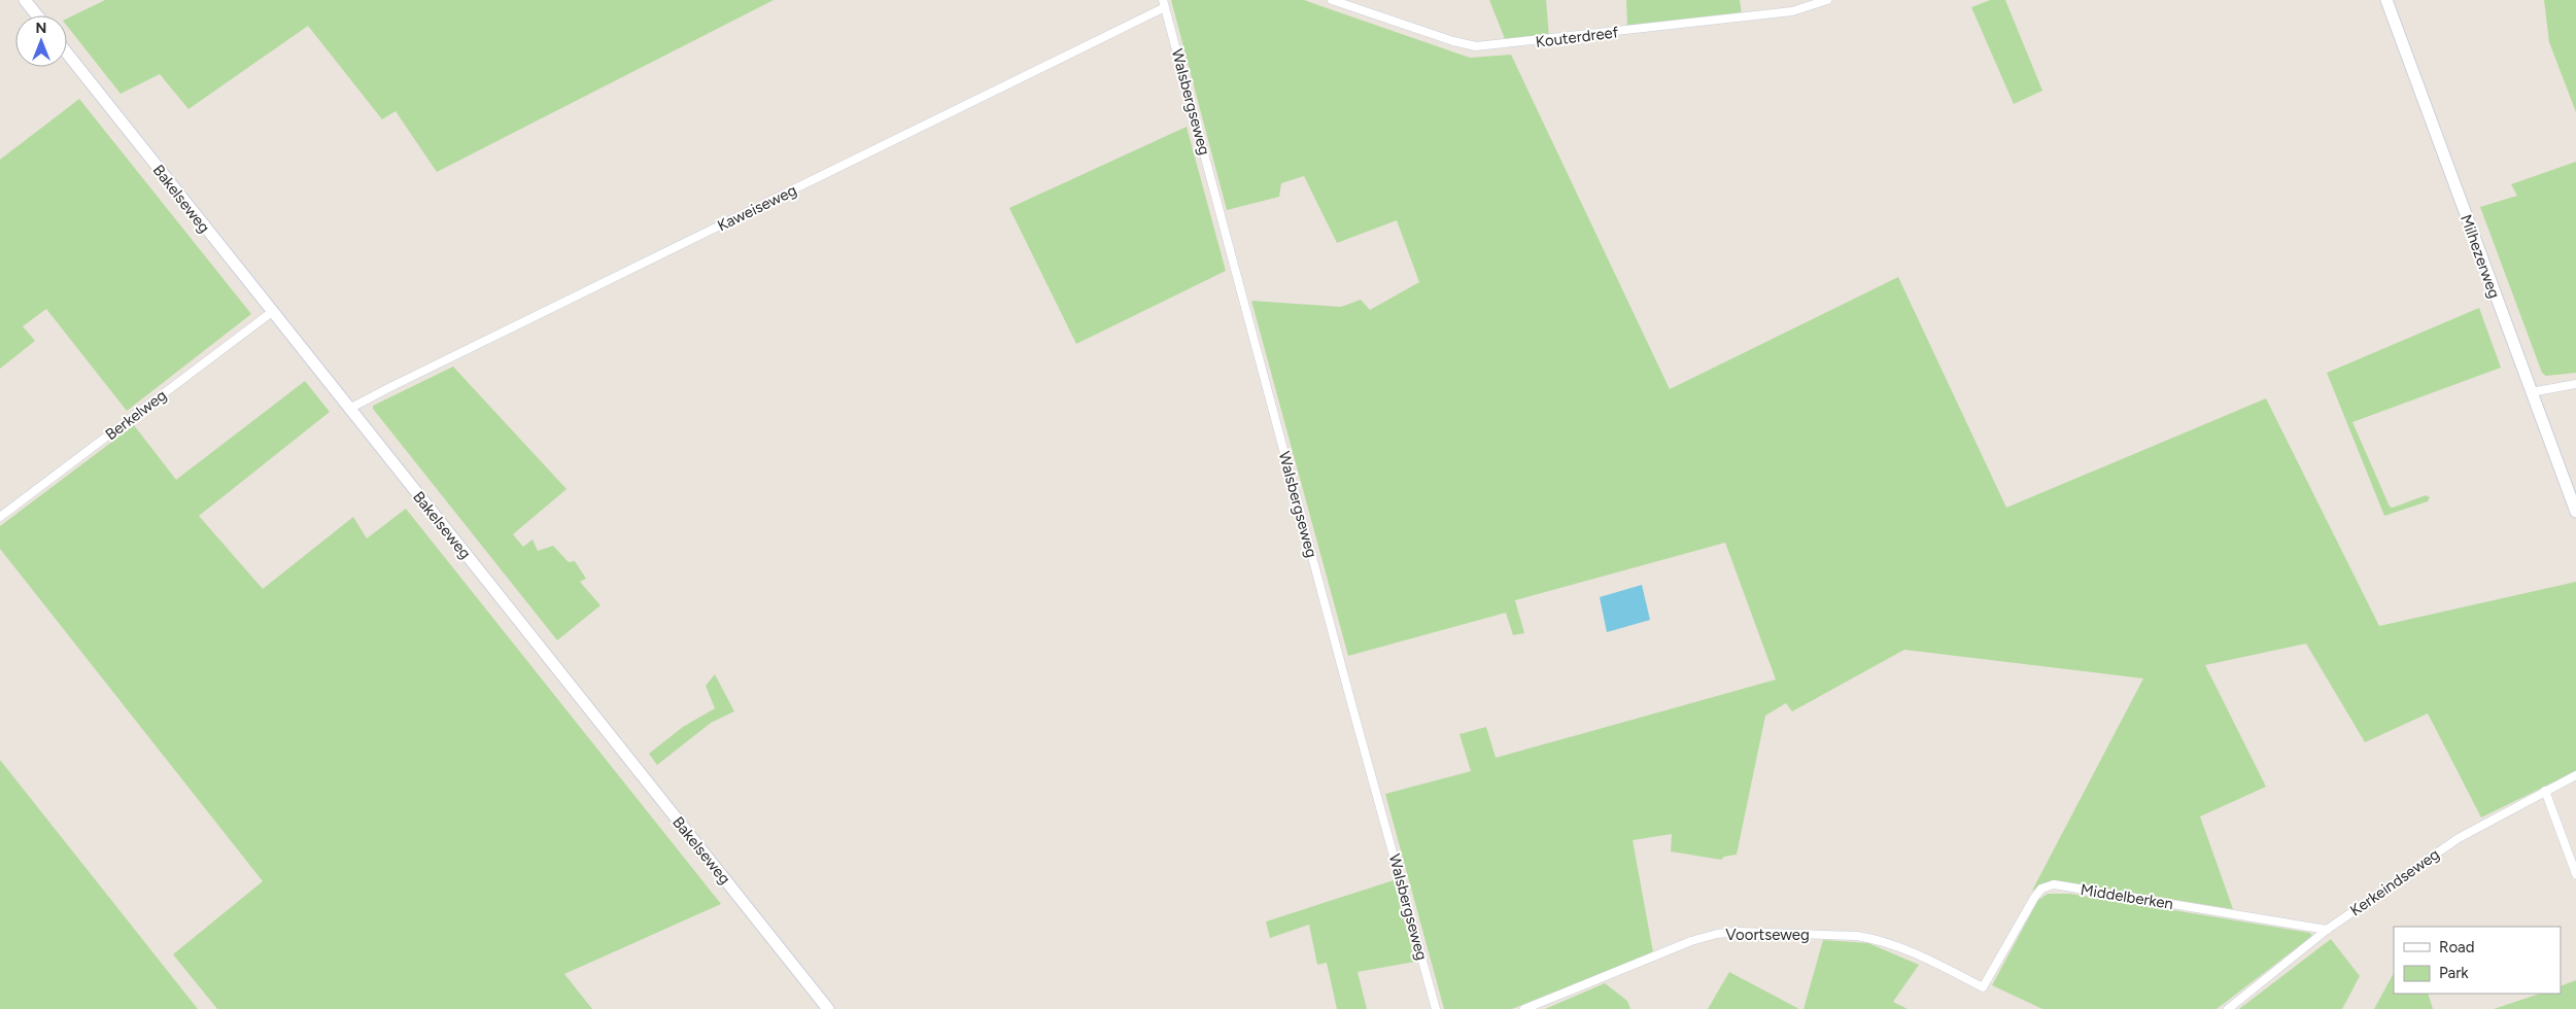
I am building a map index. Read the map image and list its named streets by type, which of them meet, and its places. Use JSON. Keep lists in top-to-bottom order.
{
  "streets": {
    "main road": ["Bakelseweg", "Milhezerweg"],
    "street": [
      "Kouterdreef",
      "Walsbergseweg",
      "Kaweiseweg",
      "Berkelweg",
      "Kerkeindseweg",
      "Middelberken",
      "Voortseweg"
    ]
  },
  "crossings": [
    ["Walsbergseweg", "Kaweiseweg"],
    ["Bakelseweg", "Kaweiseweg"],
    ["Bakelseweg", "Berkelweg"],
    ["Kerkeindseweg", "Middelberken"],
    ["Middelberken", "Voortseweg"]
  ],
  "legend": ["Road", "Park"],
  "north": "top"
}
